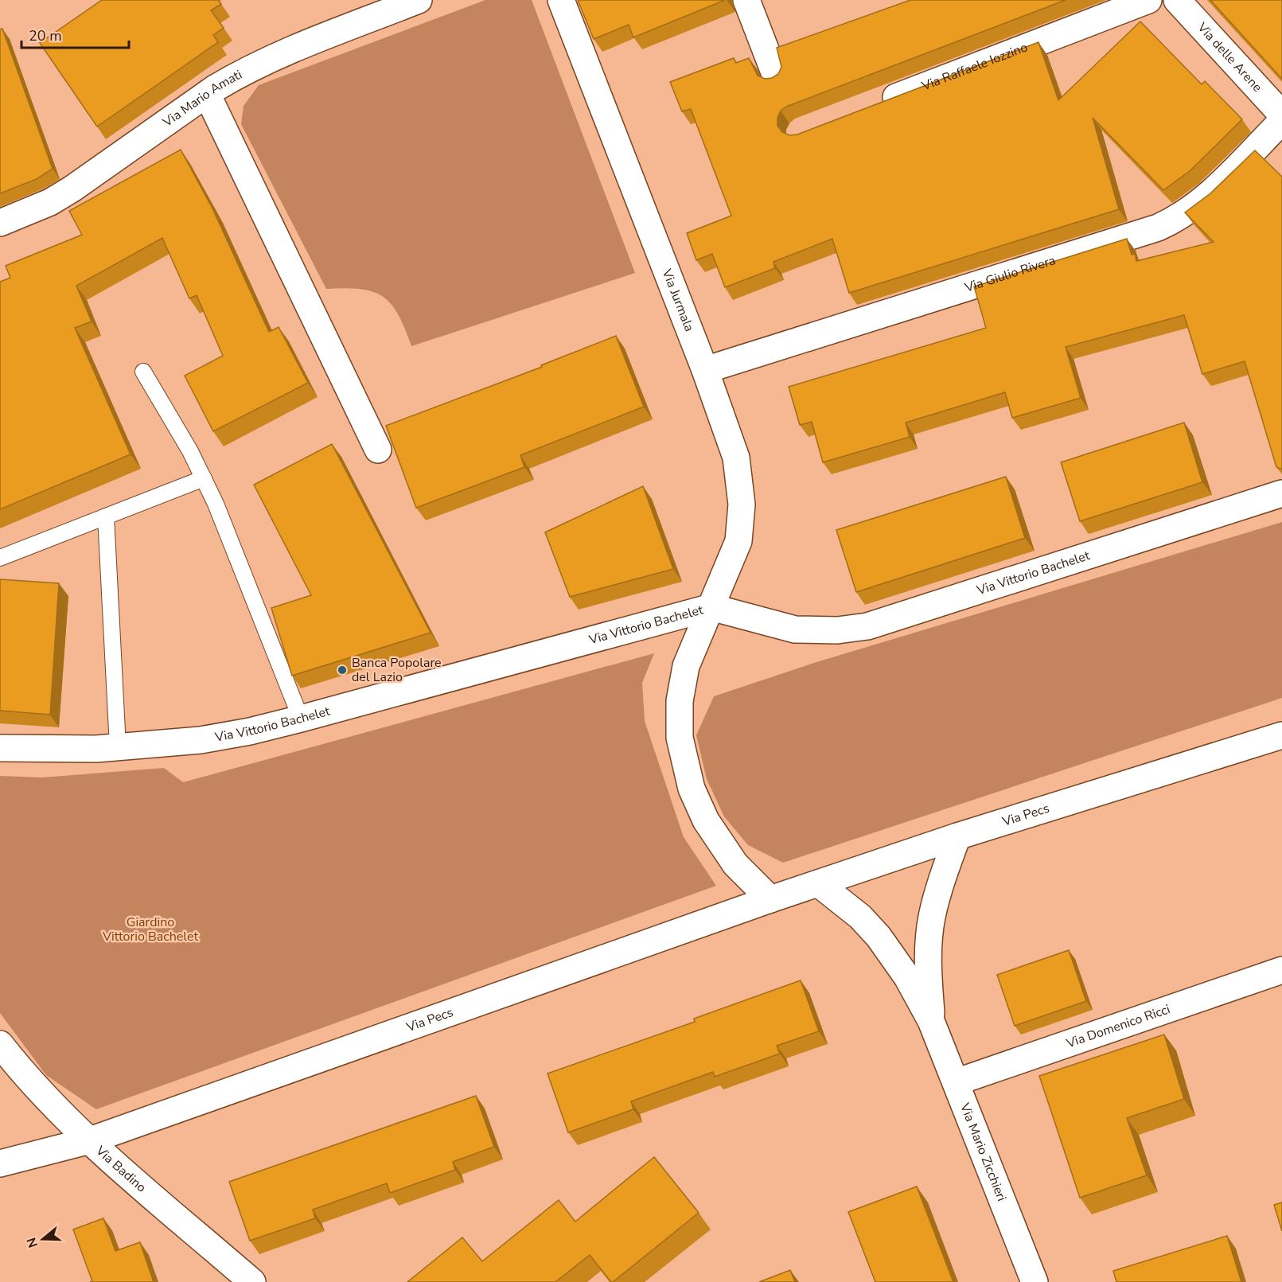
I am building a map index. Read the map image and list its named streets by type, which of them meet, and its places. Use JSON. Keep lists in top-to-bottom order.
{
  "streets": {
    "street": [
      "Via delle Arene",
      "Via Raffaele Iozzino",
      "Via Mario Amati",
      "Via Giulio Rivera",
      "Via Jurmala",
      "Via Vittorio Bachelet",
      "Via Pecs",
      "Via Domenico Ricci",
      "Via Mario Zicchieri",
      "Via Badino"
    ]
  },
  "crossings": [
    ["Via Giulio Rivera", "Via Jurmala"],
    ["Via Jurmala", "Via Vittorio Bachelet"],
    ["Via Pecs", "Via Mario Zicchieri"],
    ["Via Pecs", "Via Badino"],
    ["Via Domenico Ricci", "Via Mario Zicchieri"]
  ],
  "parks": ["Giardino Vittorio Bachelet"],
  "places": ["Banca Popolare del Lazio"],
  "scale_bar": "20 m",
  "north": "left"
}
